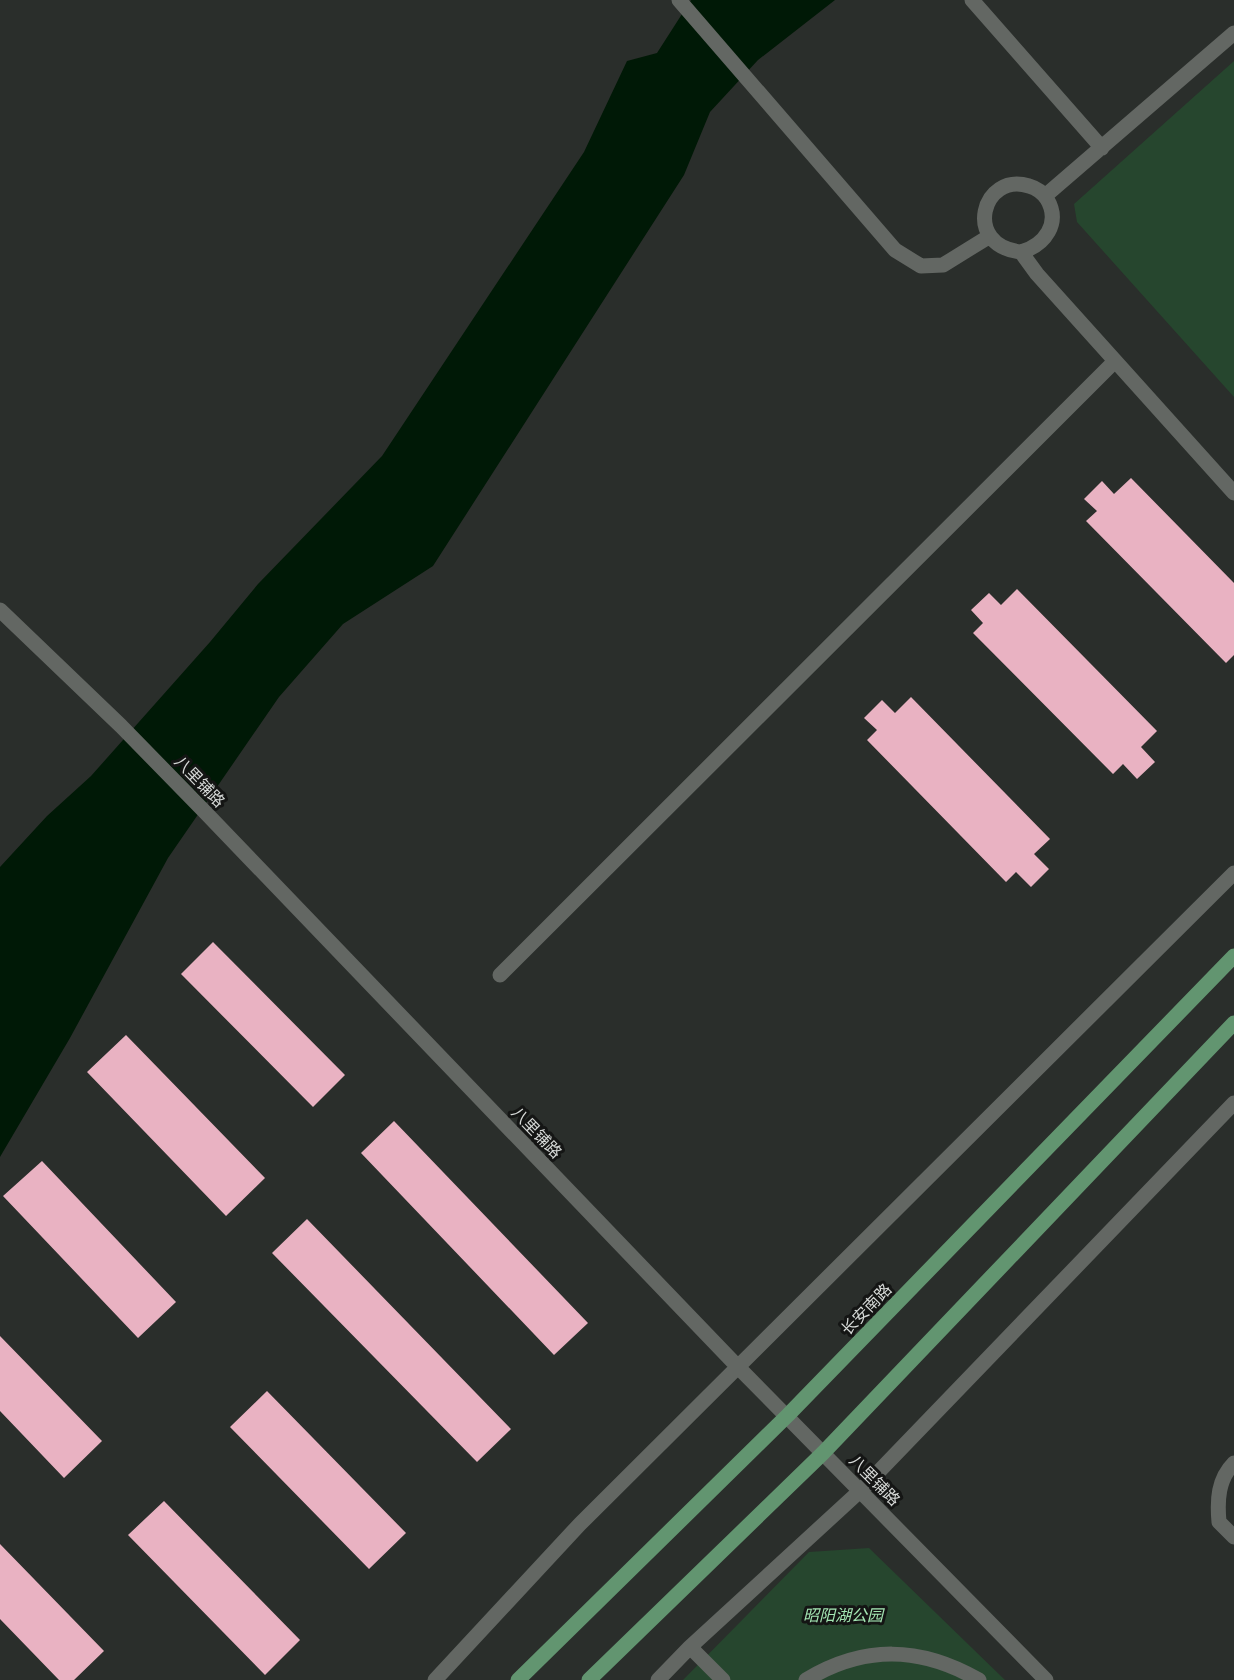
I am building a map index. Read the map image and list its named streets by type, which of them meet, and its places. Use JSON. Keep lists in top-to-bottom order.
{
  "streets": {
    "main road": ["长安南路"],
    "street": ["八里铺路"]
  },
  "crossings": [
    ["八里铺路", "长安南路"]
  ],
  "parks": ["昭阳湖公园"]
}
